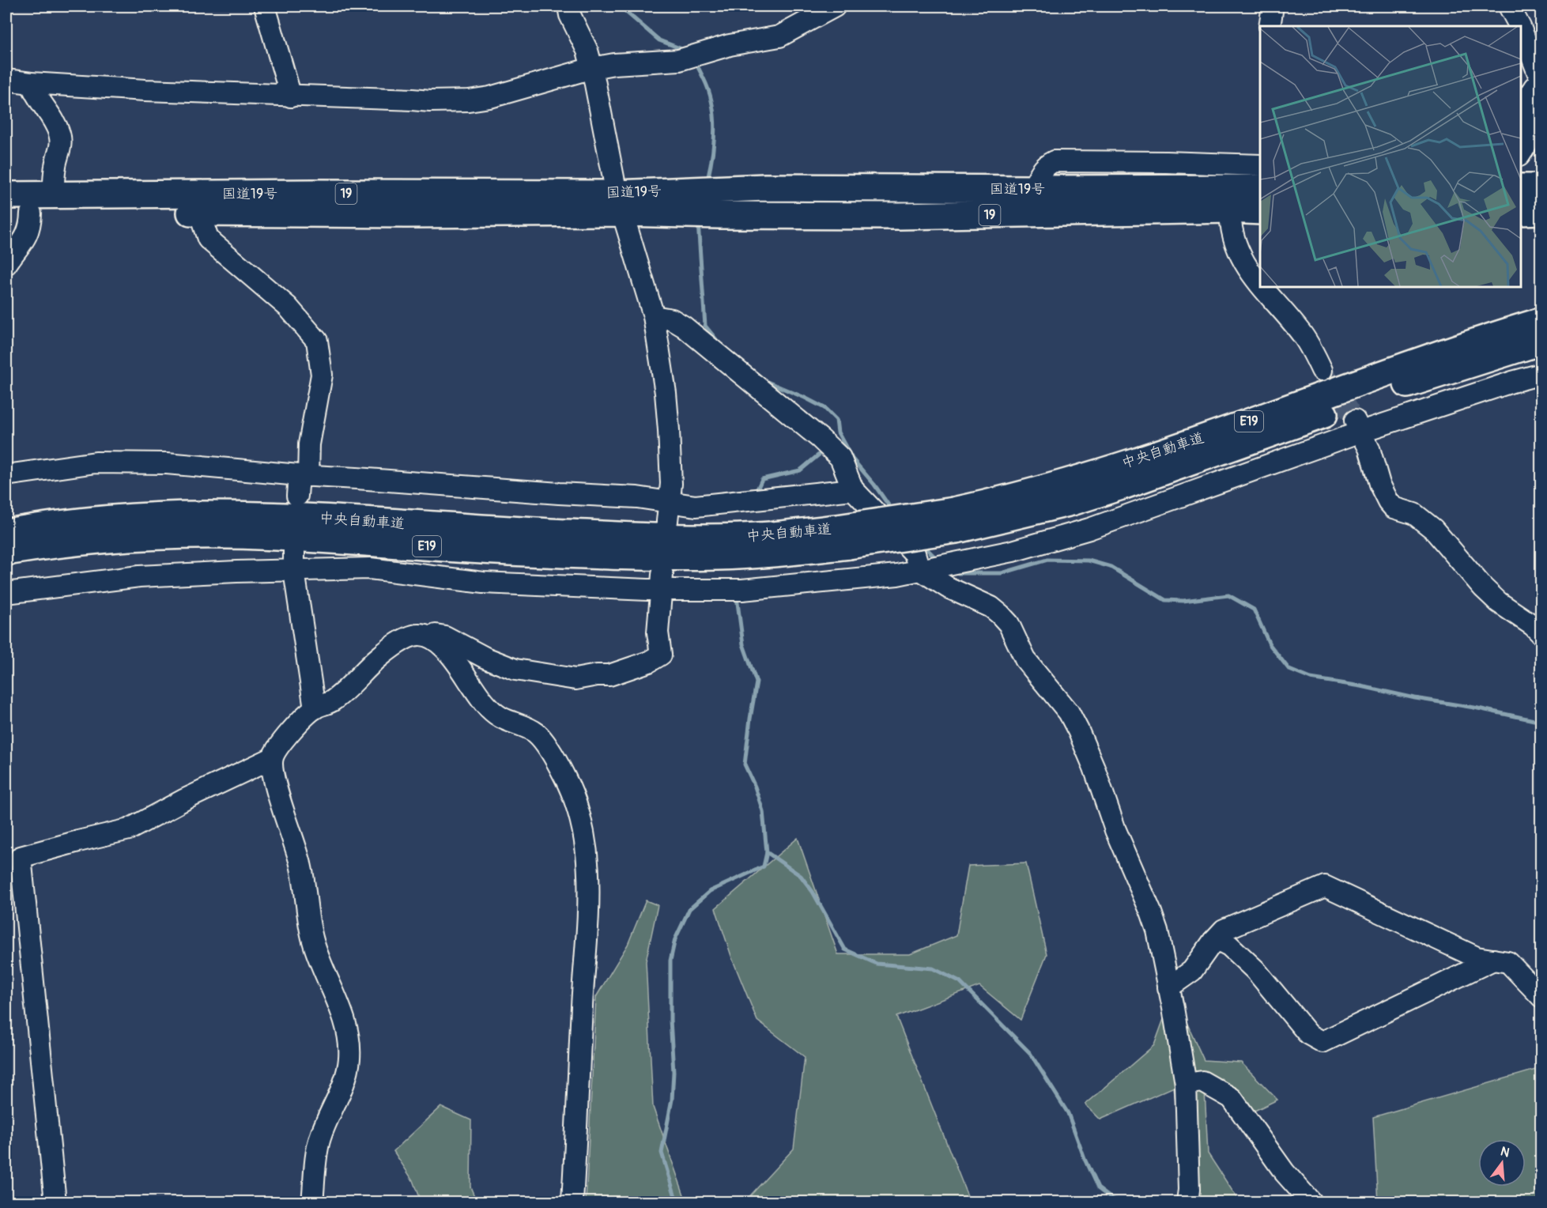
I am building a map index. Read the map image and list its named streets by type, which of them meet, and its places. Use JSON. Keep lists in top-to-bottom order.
{
  "streets": {
    "highway": [
      "国道19号",
      "19",
      "E19",
      "中央自動車道"
    ]
  },
  "north": "top"
}
